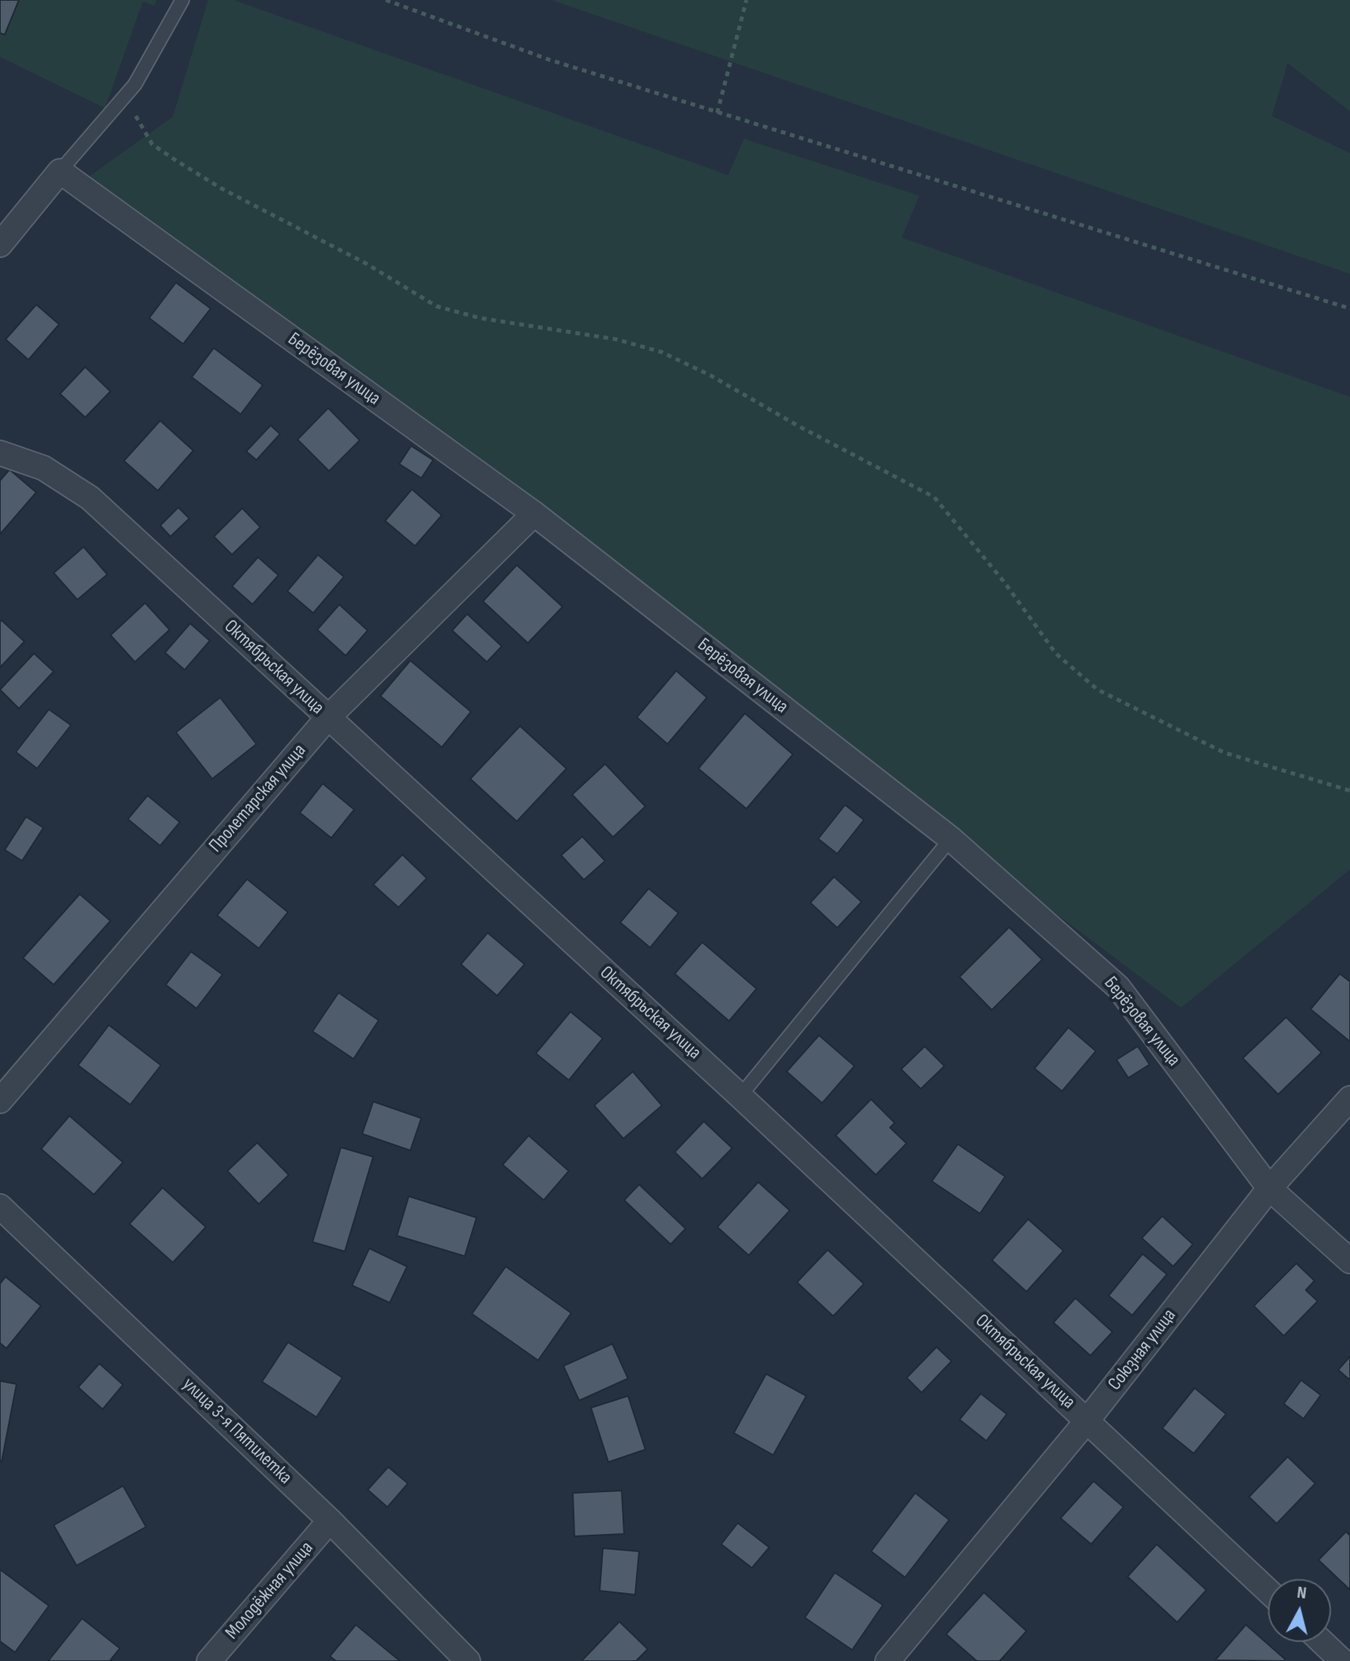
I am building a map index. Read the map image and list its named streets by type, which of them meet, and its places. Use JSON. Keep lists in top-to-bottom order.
{
  "streets": {
    "street": [
      "Берёзовая улица",
      "Октябрьская улица",
      "Пролетарская улица",
      "Союзная улица",
      "улица 3-я Пятилетка",
      "Молодёжная улица"
    ]
  },
  "crossings": [
    ["Берёзовая улица", "Пролетарская улица"],
    ["Берёзовая улица", "Союзная улица"],
    ["Октябрьская улица", "Пролетарская улица"],
    ["Октябрьская улица", "Союзная улица"],
    ["улица 3-я Пятилетка", "Молодёжная улица"]
  ],
  "north": "top"
}
